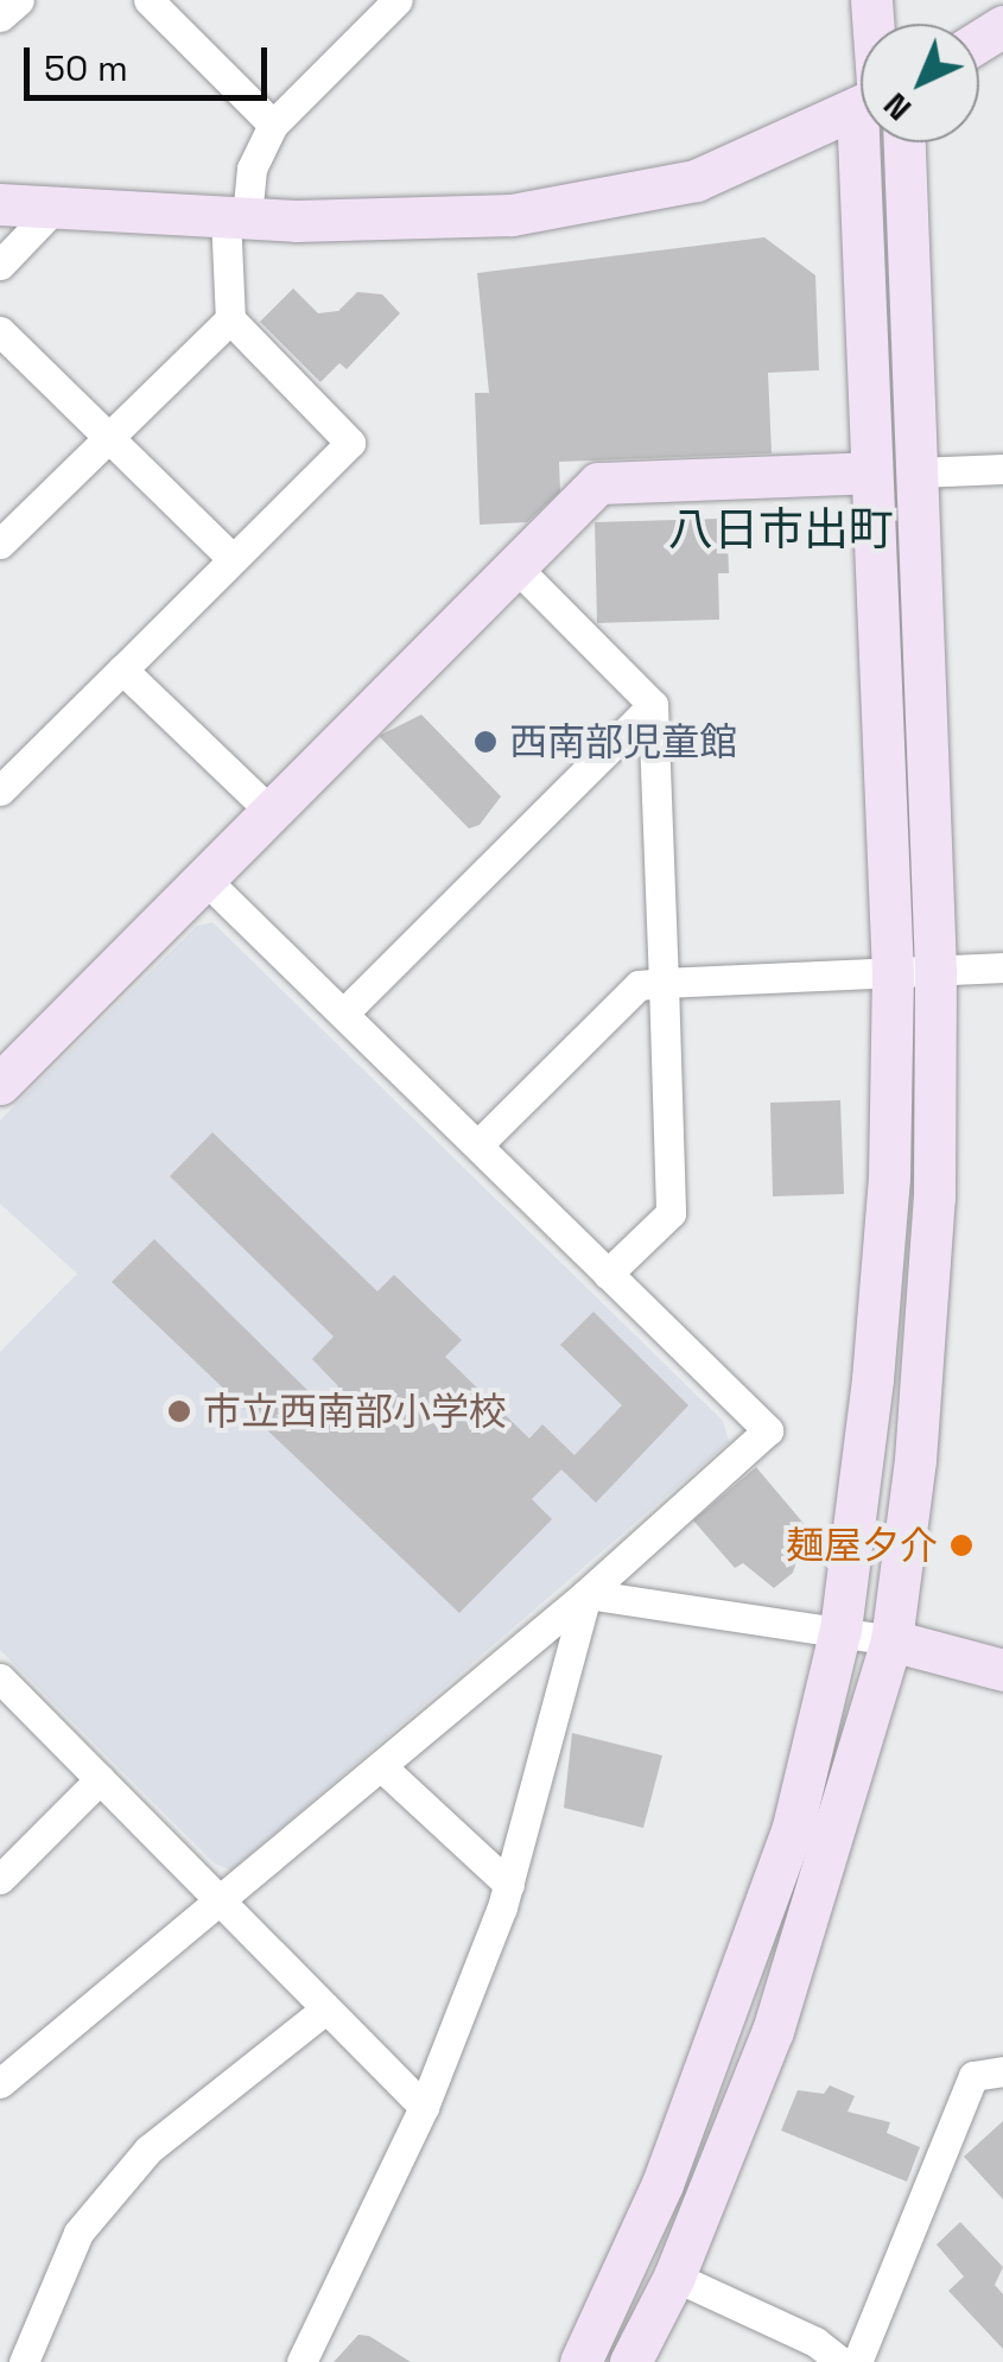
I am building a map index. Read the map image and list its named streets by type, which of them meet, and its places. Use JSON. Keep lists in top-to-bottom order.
{
  "districts": ["八日市出町"],
  "places": ["西南部児童館", "市立西南部小学校", "麺屋夕介"],
  "scale_bar": "50 m",
  "north": "bottom left"
}
